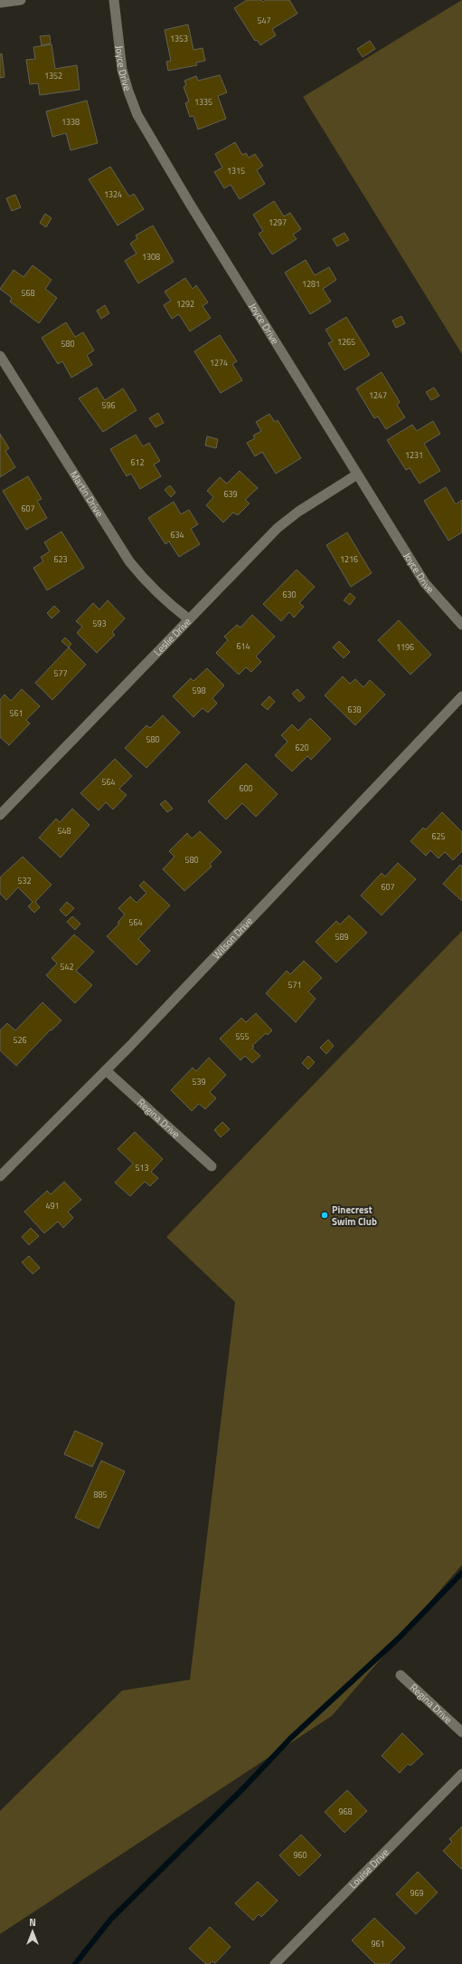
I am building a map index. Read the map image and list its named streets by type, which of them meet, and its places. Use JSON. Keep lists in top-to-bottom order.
{
  "streets": {
    "street": [
      "Joyce Drive",
      "Martin Drive",
      "Leslie Drive",
      "Wilson Drive",
      "Regina Drive",
      "Louise Drive"
    ]
  },
  "crossings": [
    ["Joyce Drive", "Leslie Drive"],
    ["Martin Drive", "Leslie Drive"],
    ["Wilson Drive", "Regina Drive"]
  ],
  "places": ["Pinecrest Swim Club"],
  "house_numbers": [
    "547",
    "1353",
    "1352",
    "1335",
    "1338",
    "1315",
    "1324",
    "1297",
    "1308",
    "1281",
    "568",
    "1292",
    "1265",
    "580",
    "1274",
    "1247",
    "596",
    "1231",
    "612",
    "639",
    "607",
    "634",
    "623",
    "1216",
    "630",
    "593",
    "614",
    "1196",
    "577",
    "598",
    "638",
    "561",
    "580",
    "620",
    "564",
    "600",
    "548",
    "625",
    "580",
    "532",
    "607",
    "564",
    "589",
    "542",
    "571",
    "555",
    "526",
    "539",
    "513",
    "491",
    "885",
    "968",
    "960",
    "969",
    "961"
  ],
  "north": "top"
}
